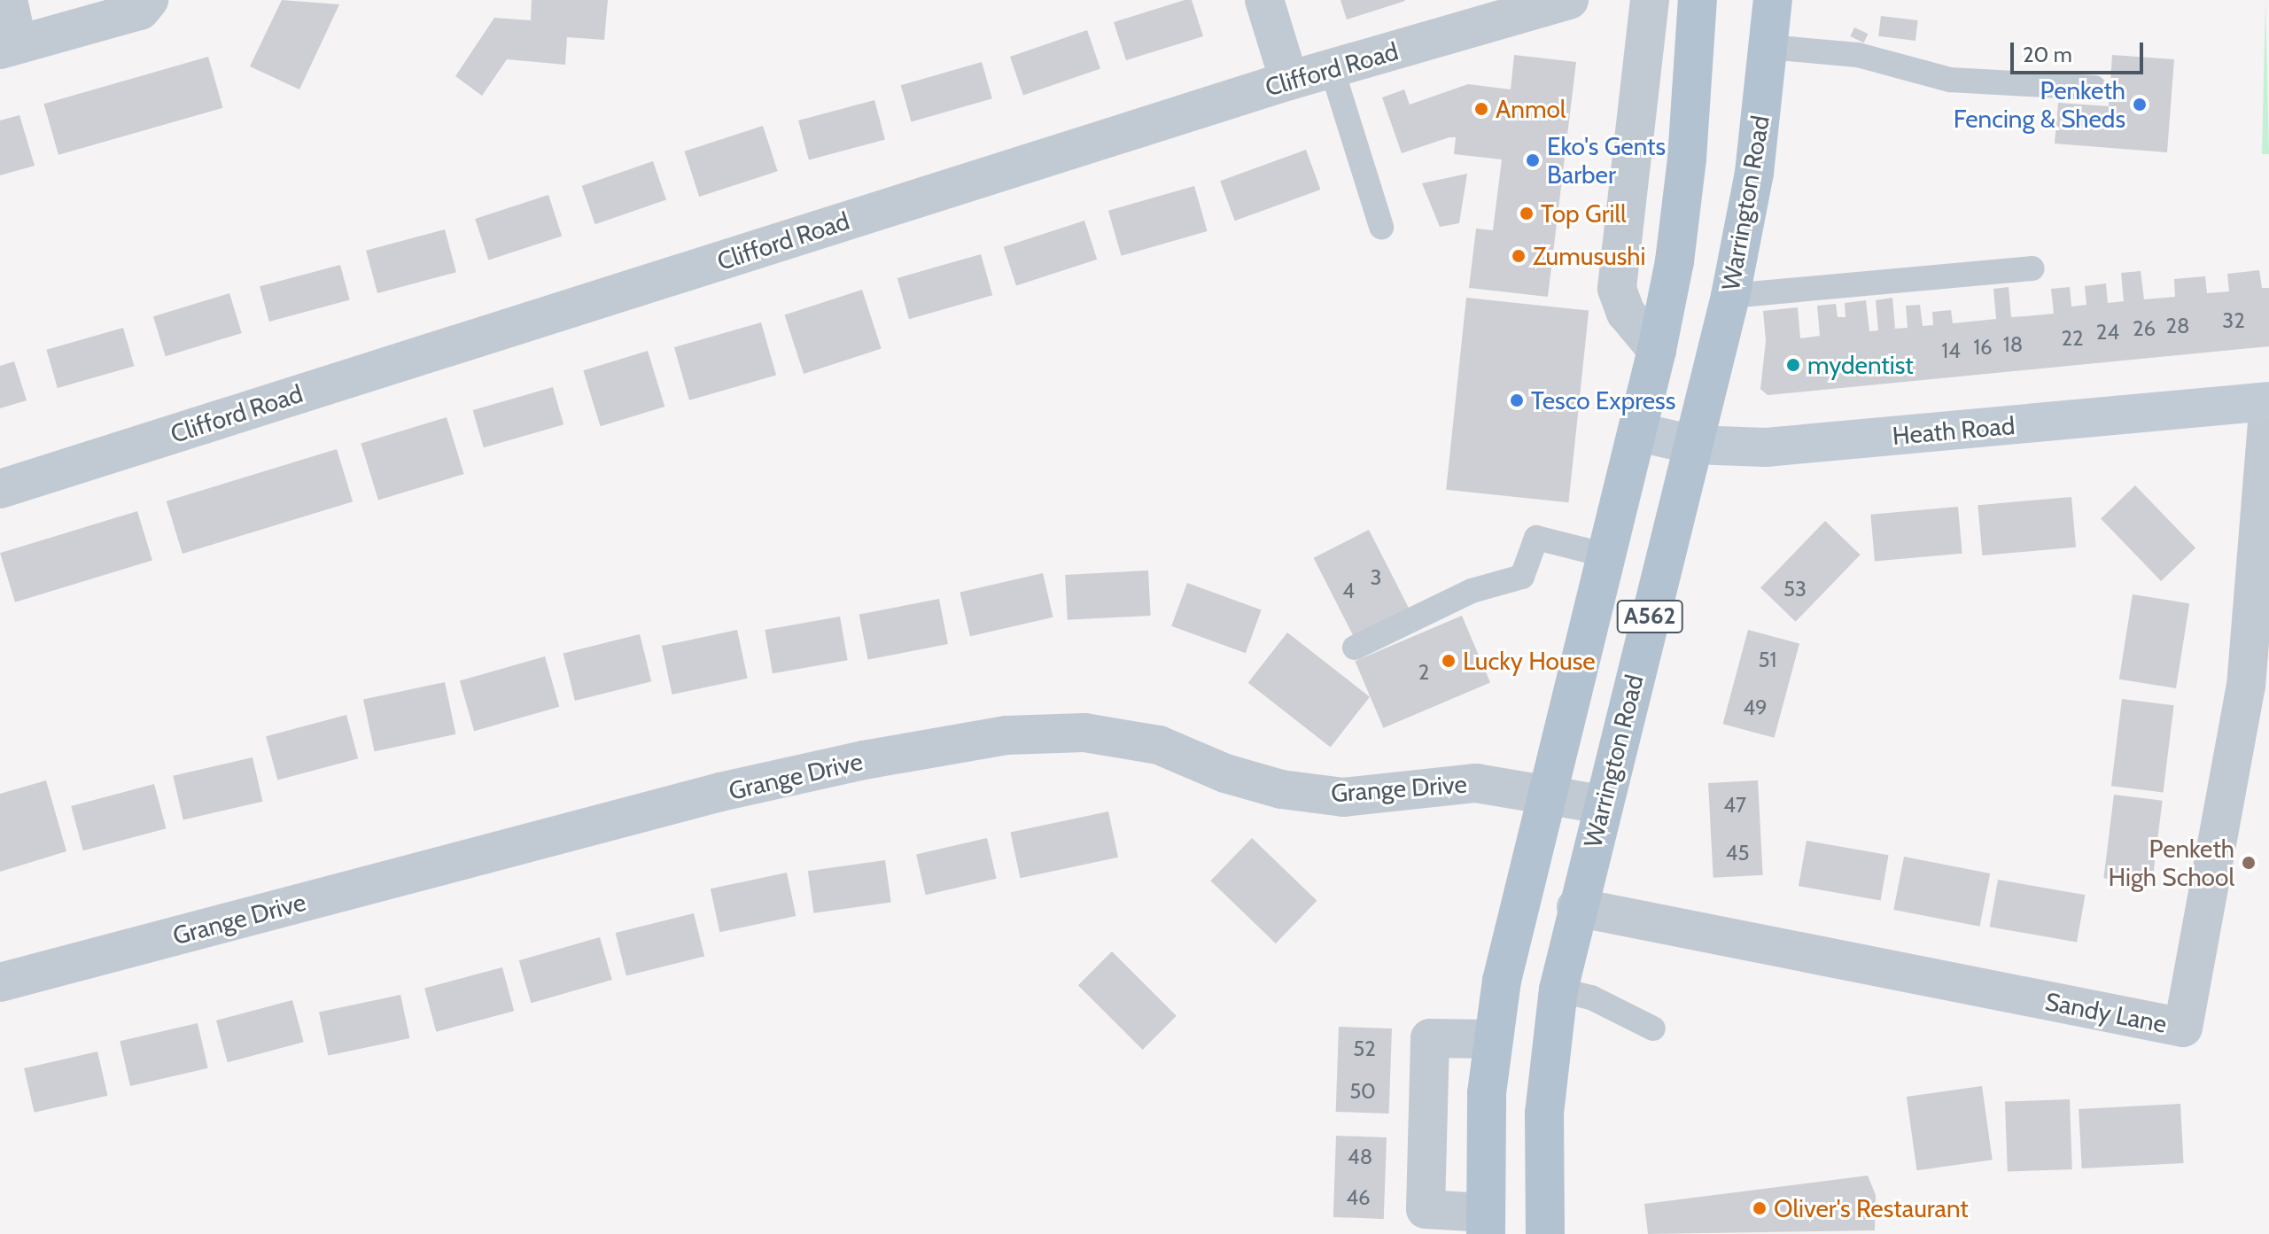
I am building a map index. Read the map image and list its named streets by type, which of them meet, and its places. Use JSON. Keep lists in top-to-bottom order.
{
  "streets": {
    "main road": ["Warrington Road", "A562"],
    "street": [
      "Clifford Road",
      "Heath Road",
      "Grange Drive",
      "Sandy Lane"
    ]
  },
  "crossings": [
    ["Warrington Road", "Heath Road"],
    ["Warrington Road", "Grange Drive"],
    ["Warrington Road", "Sandy Lane"],
    ["Heath Road", "A562"],
    ["Heath Road", "Sandy Lane"],
    ["A562", "Grange Drive"]
  ],
  "places": [
    "Penketh Fencing & Sheds",
    "Anmol",
    "Eko's Gents Barber",
    "Top Grill",
    "Zumusushi",
    "mydentist",
    "Tesco Express",
    "Lucky House",
    "Penketh High School",
    "Oliver's Restaurant"
  ],
  "house_numbers": [
    "32",
    "28",
    "26",
    "24",
    "22",
    "18",
    "16",
    "14",
    "3",
    "53",
    "4",
    "51",
    "2",
    "49",
    "47",
    "45",
    "52",
    "50",
    "48",
    "46"
  ],
  "scale_bar": "20 m"
}
